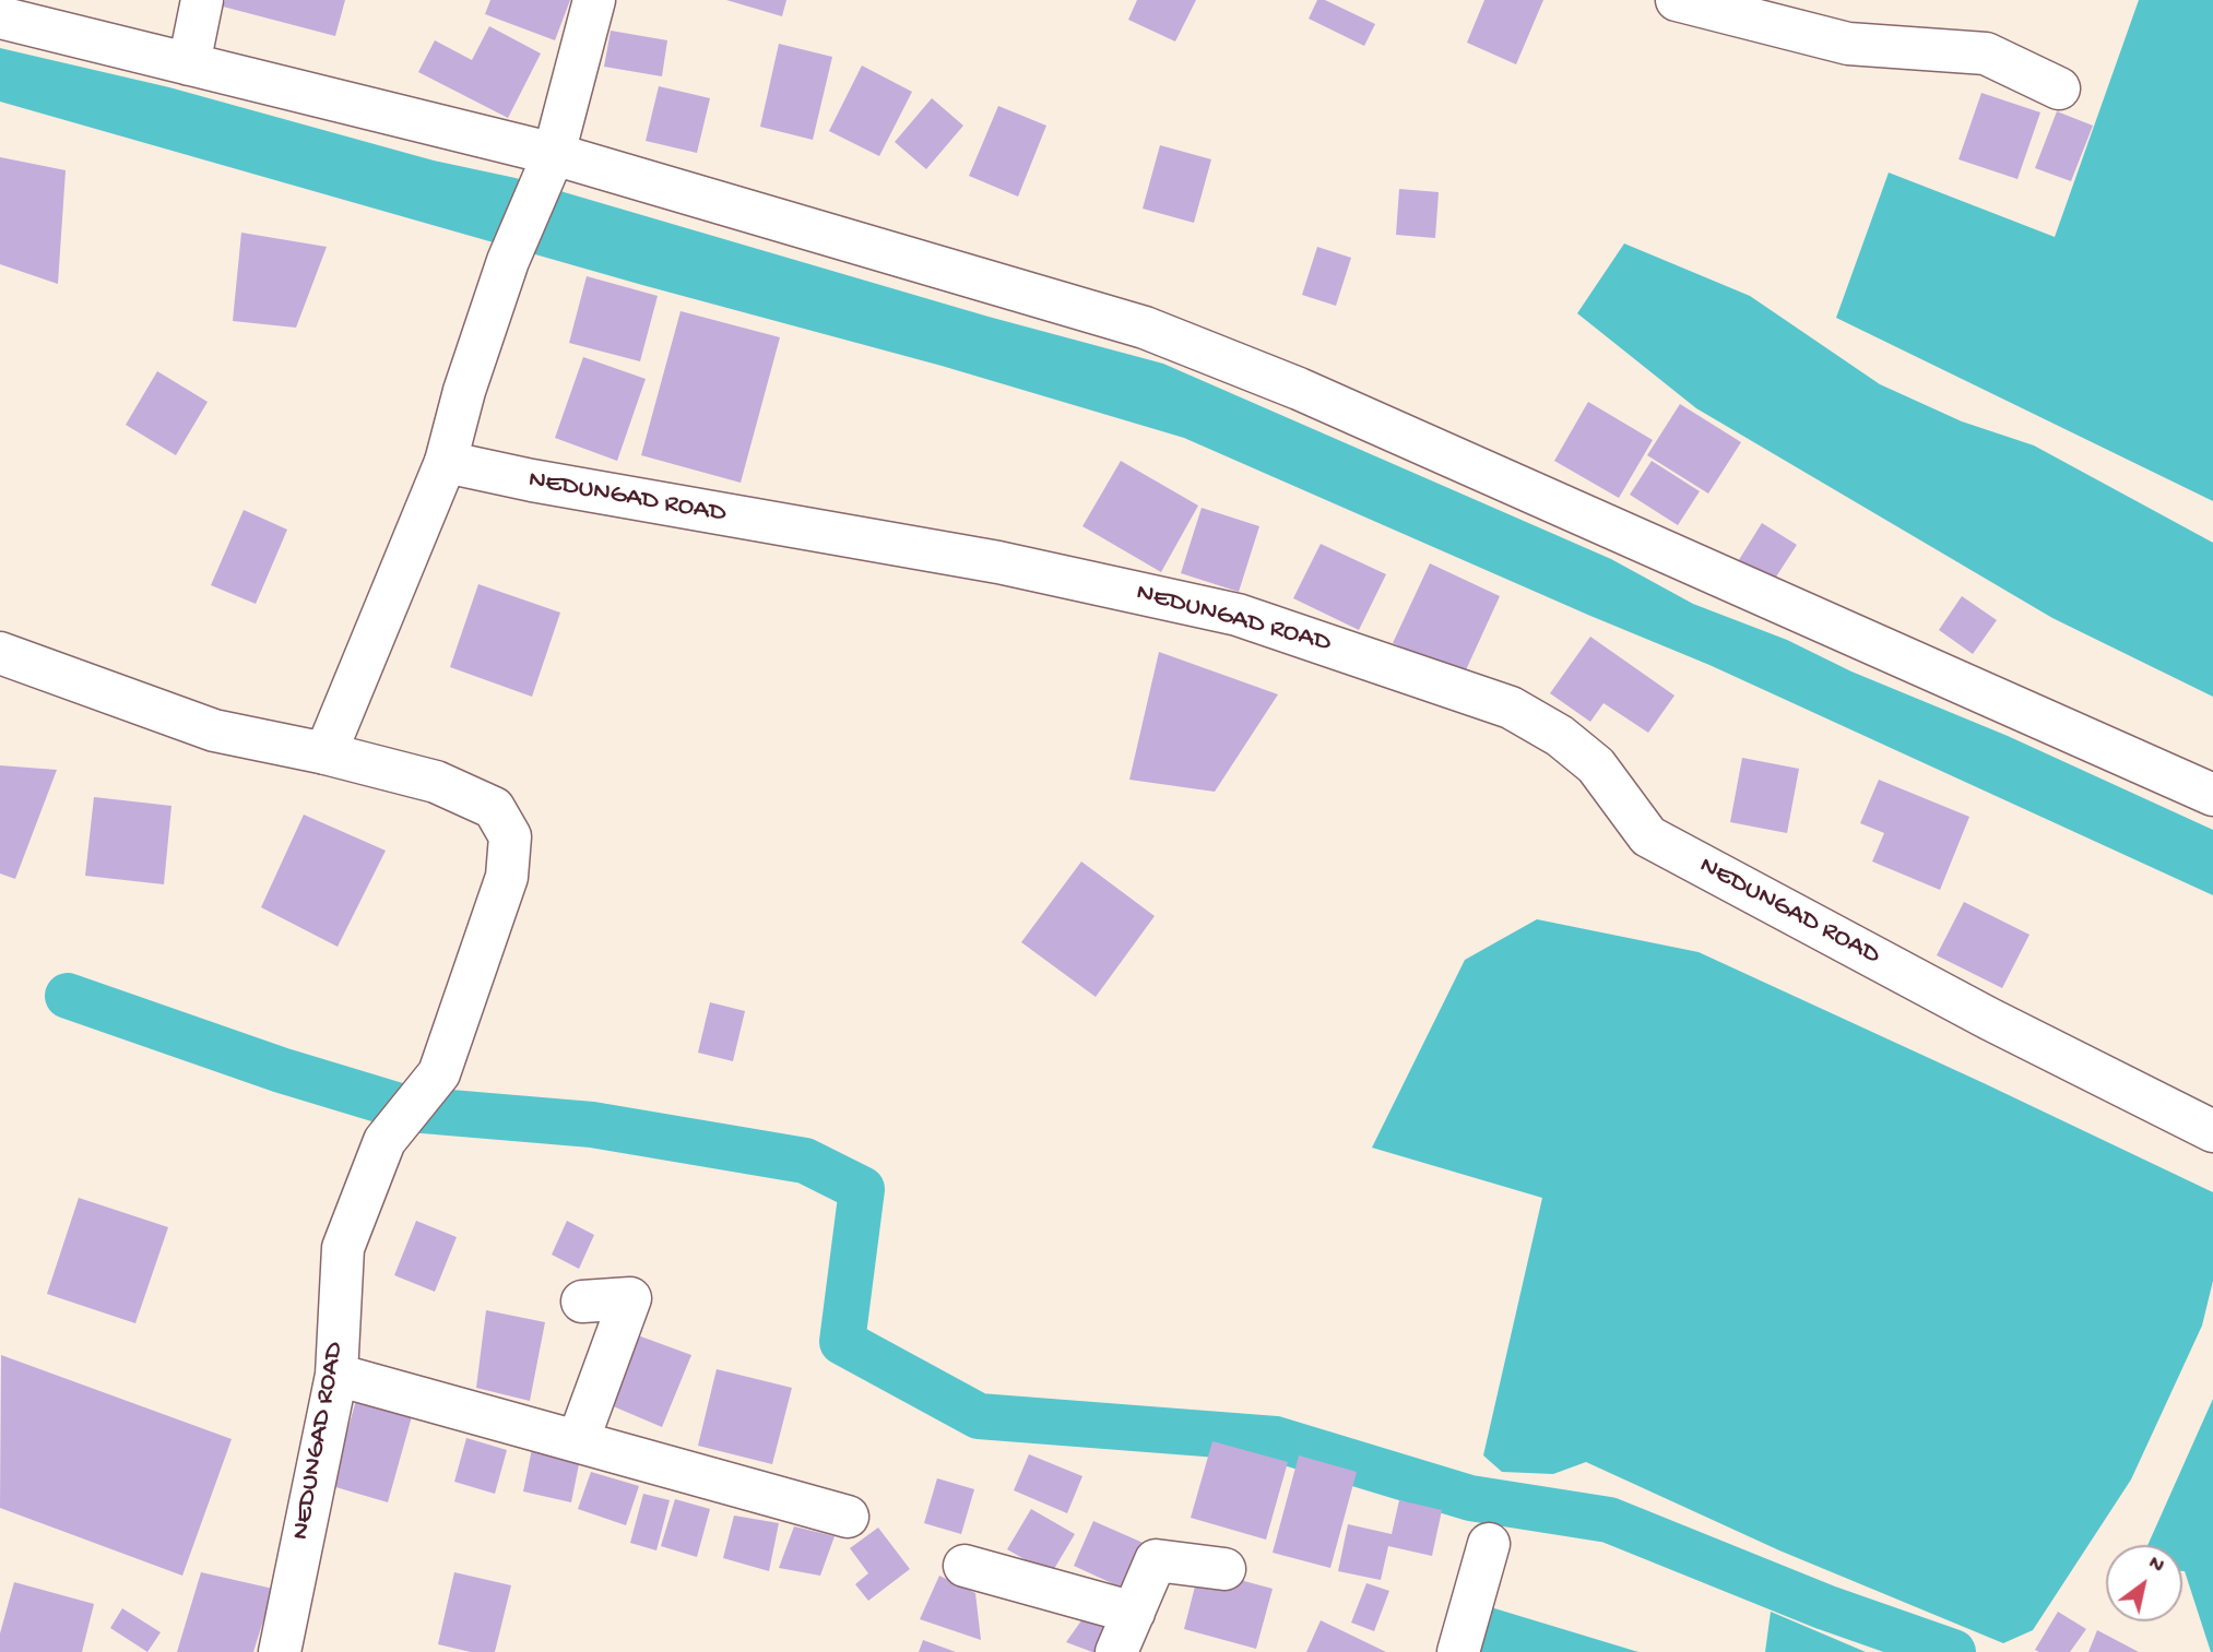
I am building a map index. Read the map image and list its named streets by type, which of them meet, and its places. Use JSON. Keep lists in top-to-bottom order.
{
  "streets": {
    "street": ["NEDUNGAD ROAD"]
  },
  "north": "top right"
}
